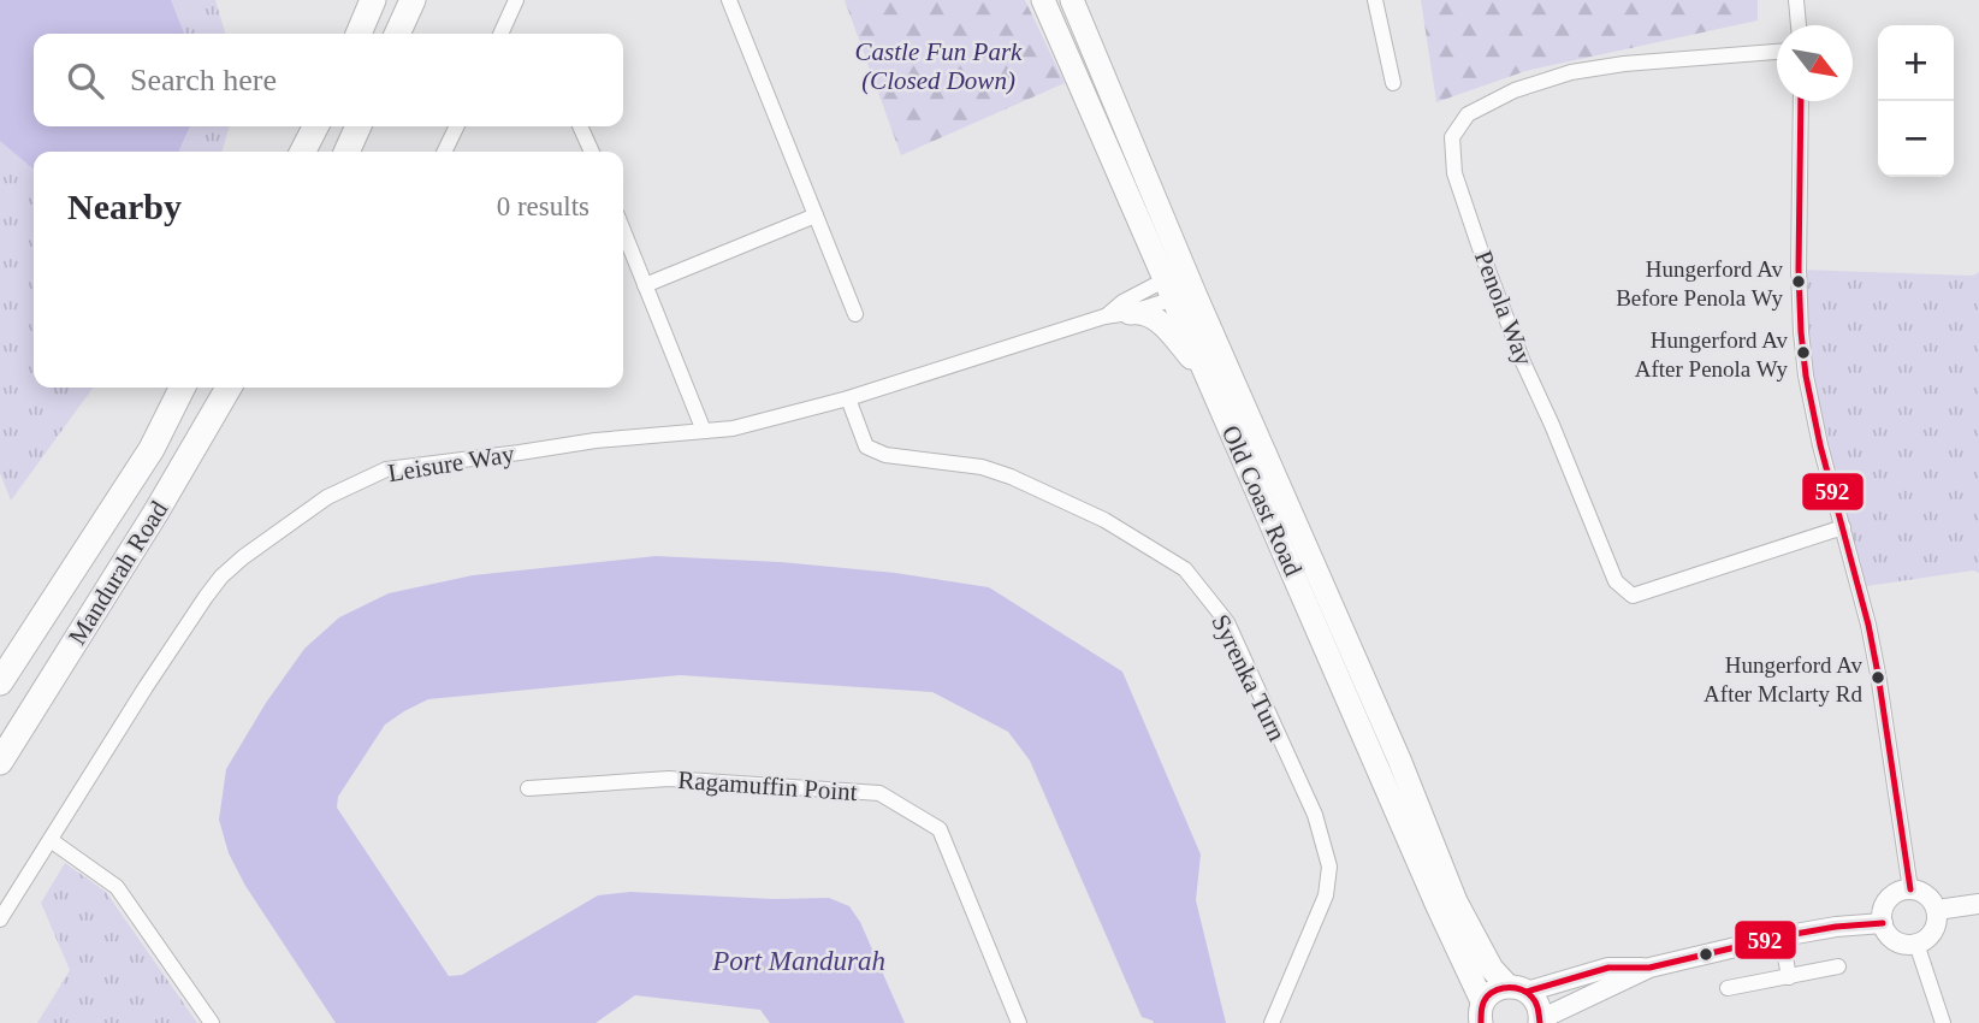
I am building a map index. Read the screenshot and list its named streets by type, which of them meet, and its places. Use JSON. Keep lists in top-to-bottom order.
{
  "streets": {
    "highway": ["Mandurah Road"],
    "main road": ["Old Coast Road"],
    "street": [
      "Penola Way",
      "Leisure Way",
      "Syrenka Turn",
      "Ragamuffin Point"
    ]
  },
  "crossings": [
    ["Leisure Way", "Old Coast Road"],
    ["Leisure Way", "Syrenka Turn"]
  ],
  "water": ["Port Mandurah"],
  "parks": ["Castle Fun Park (Closed Down)"],
  "places": ["Hungerford Av Before Penola Wy", "Hungerford Av After Penola Wy", "Hungerford Av After Mclarty Rd"],
  "lines": ["transit line 592"],
  "north": "bottom right",
  "page": {
    "map_buttons": ["+", "−"],
    "search": "Search here",
    "heading": ["Nearby", "0 results"]
  }
}
